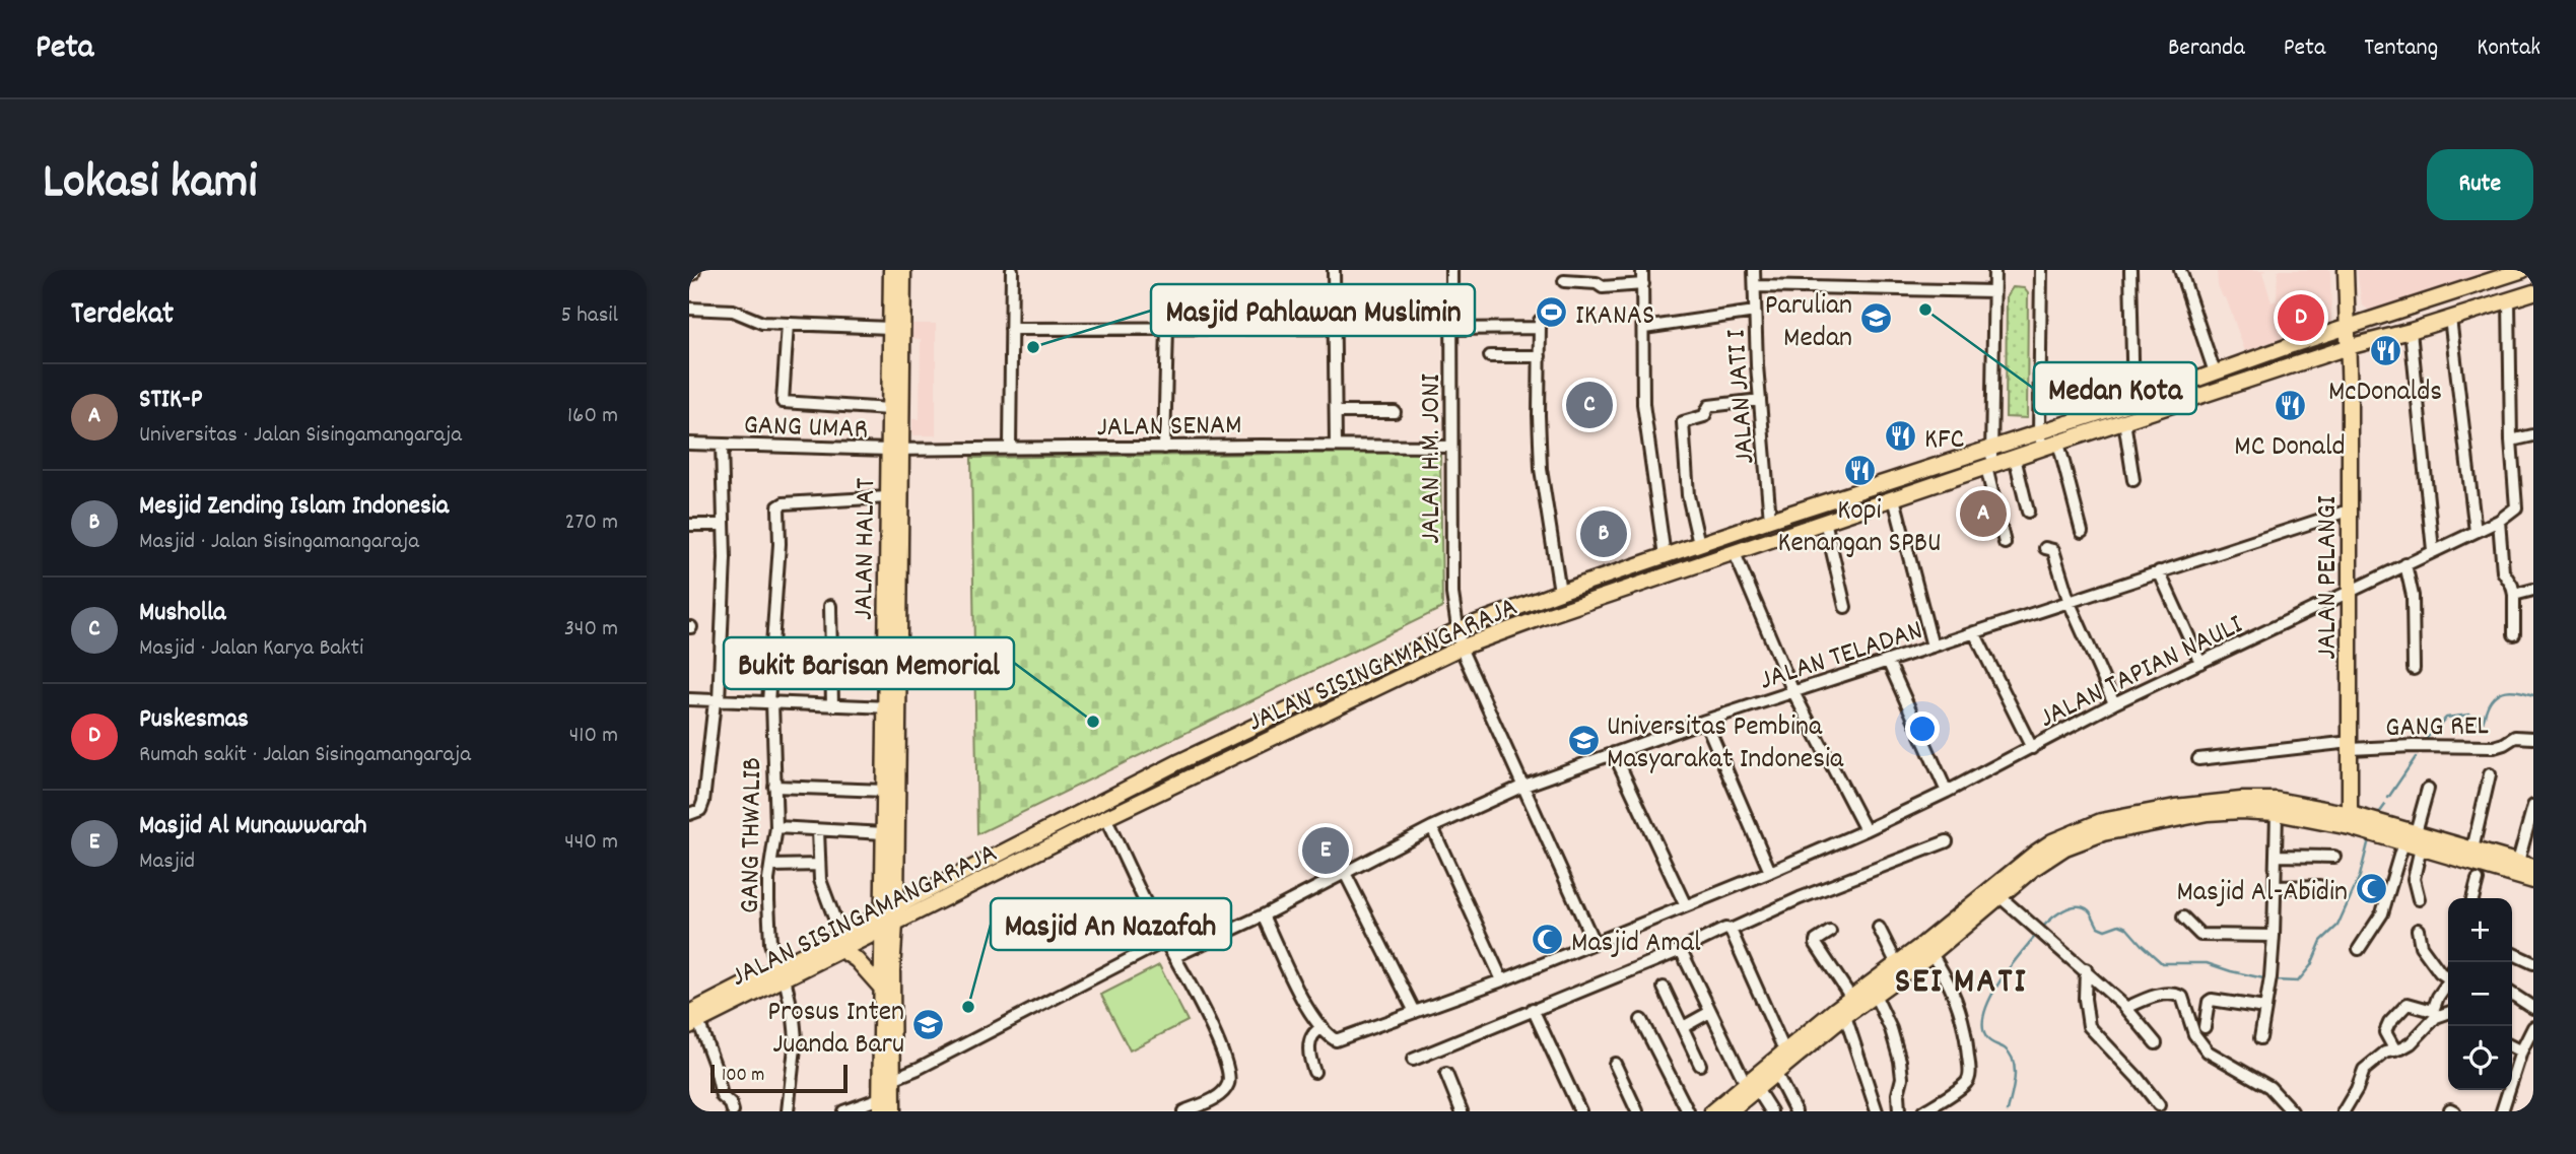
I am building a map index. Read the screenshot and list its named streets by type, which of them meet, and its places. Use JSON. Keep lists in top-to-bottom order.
{
  "streets": {
    "main road": ["JALAN HALAT", "JALAN PELANGI", "JALAN SISINGAMANGARAJA"],
    "street": [
      "JALAN JATI I",
      "JALAN SENAM",
      "GANG UMAR",
      "JALAN H.M. JONI",
      "JALAN TELADAN",
      "JALAN TAPIAN NAULI",
      "GANG REL",
      "GANG THWALIB"
    ]
  },
  "crossings": [
    ["JALAN JATI I", "JALAN SISINGAMANGARAJA"],
    ["JALAN SENAM", "GANG UMAR"],
    ["JALAN SENAM", "JALAN H.M. JONI"],
    ["JALAN SENAM", "JALAN HALAT"],
    ["GANG UMAR", "JALAN HALAT"],
    ["JALAN H.M. JONI", "JALAN TELADAN"],
    ["JALAN H.M. JONI", "JALAN SISINGAMANGARAJA"],
    ["JALAN HALAT", "JALAN SISINGAMANGARAJA"],
    ["JALAN HALAT", "GANG THWALIB"],
    ["JALAN PELANGI", "JALAN TELADAN"],
    ["JALAN PELANGI", "JALAN SISINGAMANGARAJA"],
    ["JALAN PELANGI", "JALAN TAPIAN NAULI"],
    ["JALAN PELANGI", "GANG REL"],
    ["JALAN SISINGAMANGARAJA", "GANG THWALIB"]
  ],
  "districts": ["SEI MATI"],
  "places": {
    "other": [
      "Medan Kota",
      "Masjid Pahlawan Muslimin",
      "Bukit Barisan Memorial",
      "Masjid An Nazafah"
    ],
    "sports": ["IKANAS"],
    "school or university": ["Parulian Medan", "Universitas Pembina Masyarakat Indonesia", "Prosus Inten Juanda Baru"],
    "restaurant": [
      "McDonalds",
      "MC Donald",
      "KFC",
      "Kopi Kenangan SPBU"
    ],
    "mosque": ["Masjid Al-Abidin", "Masjid Amal"]
  },
  "scale_bar": "100 m",
  "page": {
    "header": "Peta",
    "nav": [
      "Beranda",
      "Peta",
      "Tentang",
      "Kontak"
    ],
    "title": "Lokasi kami",
    "buttons": "Rute",
    "heading": ["Terdekat", "5 hasil"],
    "pins": [
      "D",
      "C",
      "A",
      "B",
      "E"
    ],
    "list": [
      {
        "mark": "A",
        "name": "STIK-P",
        "note": "Universitas · Jalan Sisingamangaraja",
        "value": "160 m"
      },
      {
        "mark": "B",
        "name": "Mesjid Zending Islam Indonesia",
        "note": "Masjid · Jalan Sisingamangaraja",
        "value": "270 m"
      },
      {
        "mark": "C",
        "name": "Musholla",
        "note": "Masjid · Jalan Karya Bakti",
        "value": "340 m"
      },
      {
        "mark": "D",
        "name": "Puskesmas",
        "note": "Rumah sakit · Jalan Sisingamangaraja",
        "value": "410 m"
      },
      {
        "mark": "E",
        "name": "Masjid Al Munawwarah",
        "note": "Masjid",
        "value": "440 m"
      }
    ],
    "map_buttons": ["+", "−"],
    "scale": "100 m"
  }
}
